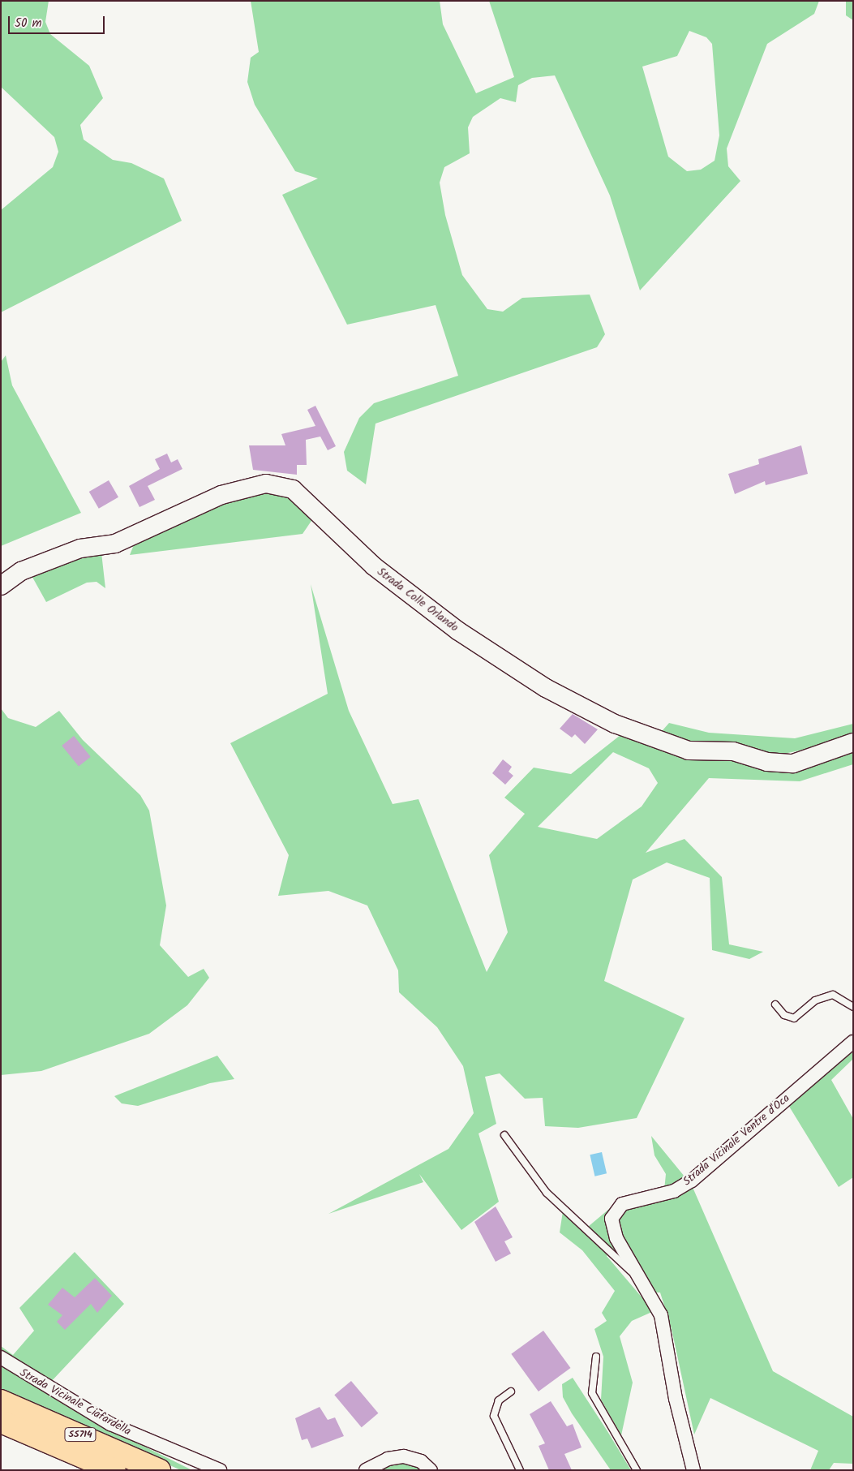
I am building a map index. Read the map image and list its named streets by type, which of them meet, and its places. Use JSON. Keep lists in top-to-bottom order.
{
  "streets": {
    "highway": ["SS714"],
    "street": ["Strada Colle Orlando", "Strada Vicinale Ventre d'Oca", "Strada Vicinale Ciafardella"]
  },
  "scale_bar": "50 m"
}
